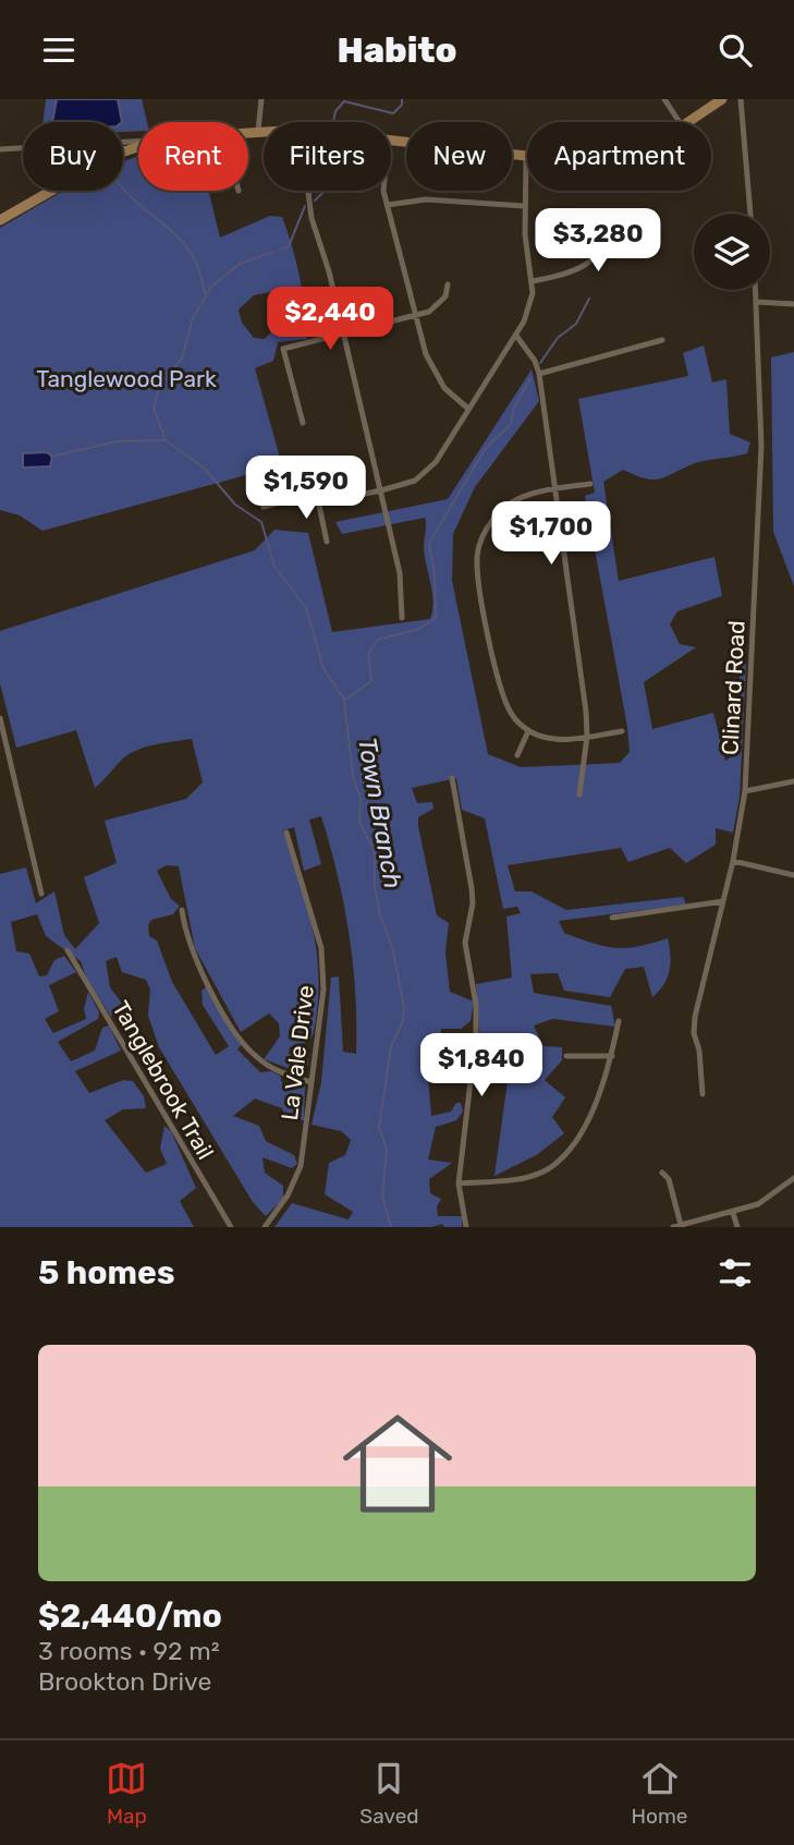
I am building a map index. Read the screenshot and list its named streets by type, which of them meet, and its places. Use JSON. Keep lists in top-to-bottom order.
{
  "streets": {
    "street": ["Clinard Road", "La Vale Drive", "Tanglebrook Trail"]
  },
  "water": ["Town Branch"],
  "parks": ["Tanglewood Park"],
  "page": {
    "header": "Habito",
    "chip": [
      "Buy",
      "Rent",
      "Filters",
      "New",
      "Apartment"
    ],
    "price": [
      "$3,280",
      "$2,440",
      "$1,590",
      "$1,700",
      "$1,840"
    ],
    "heading": "5 homes",
    "list": [
      {
        "name": "$2,440/mo",
        "note": "3 rooms · 92 m² · Brookton Drive"
      }
    ],
    "tabs": ["Map", "Saved", "Home"]
  }
}
